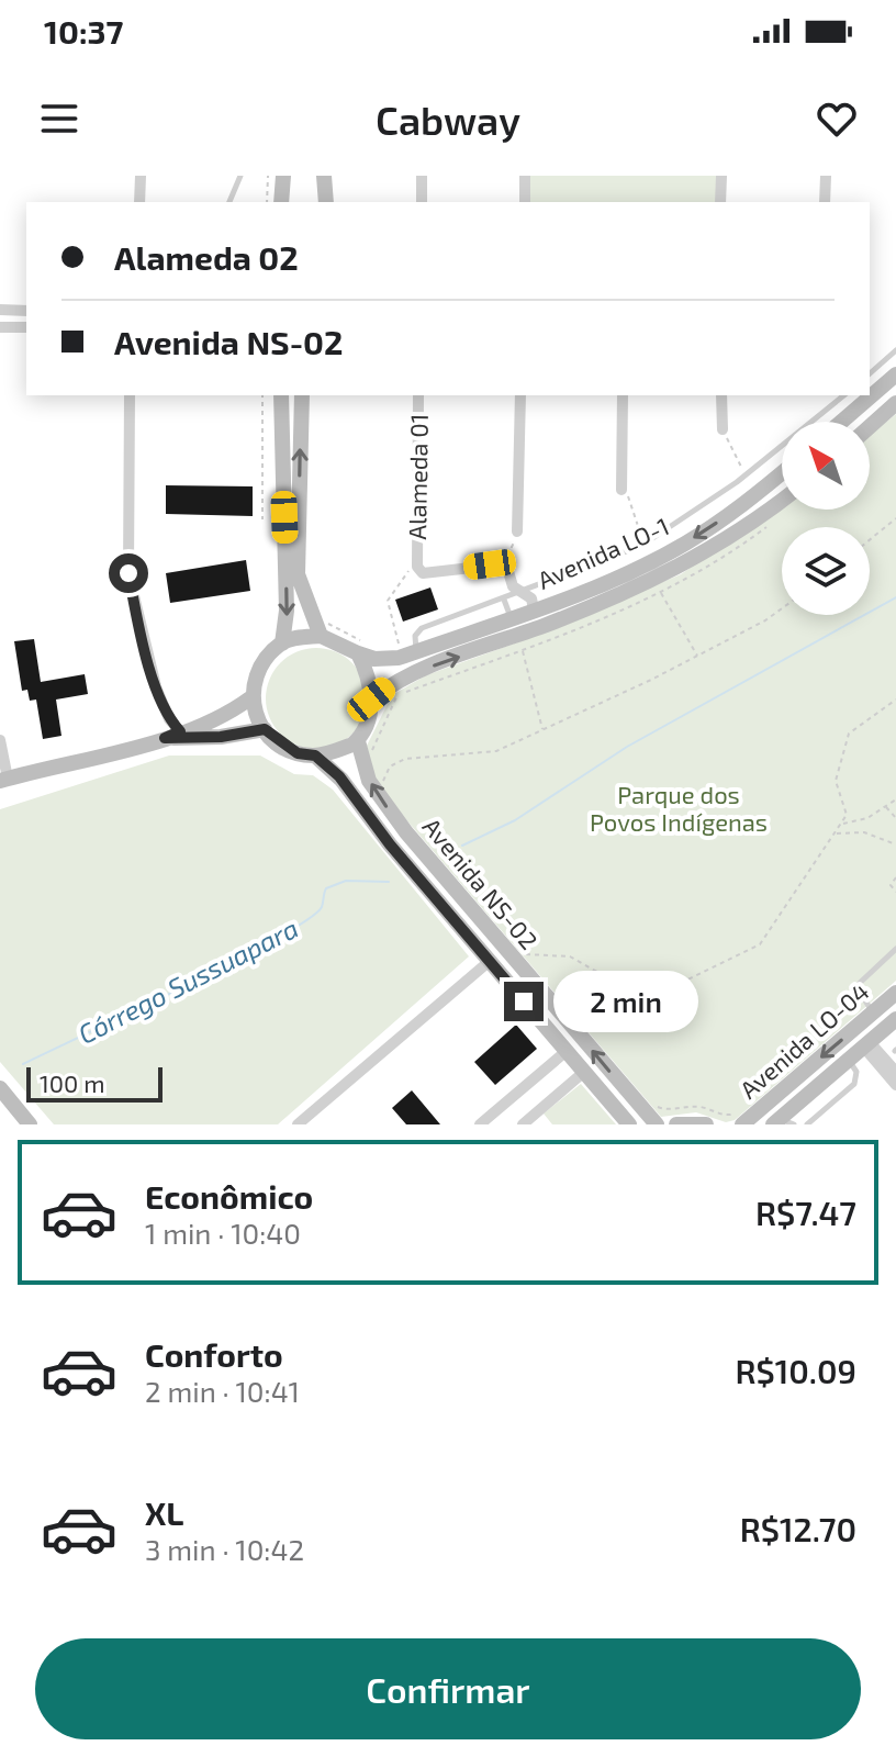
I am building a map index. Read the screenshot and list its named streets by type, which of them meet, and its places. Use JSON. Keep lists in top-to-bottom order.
{
  "streets": {
    "street": [
      "Alameda 01",
      "Avenida LO-1",
      "Avenida NS-02",
      "Avenida LO-04"
    ]
  },
  "water": ["Córrego Sussuapara"],
  "parks": ["Parque dos Povos Indígenas"],
  "scale_bar": "100 m",
  "north": "top left",
  "page": {
    "status": "10:37",
    "header": "Cabway",
    "banner": ["Alameda 02", "Avenida NS-02"],
    "bubble": "2 min",
    "scale": "100 m",
    "list": [
      {
        "name": "Econômico",
        "note": "1 min · 10:40",
        "value": "R$7.47"
      },
      {
        "name": "Conforto",
        "note": "2 min · 10:41",
        "value": "R$10.09"
      },
      {
        "name": "XL",
        "note": "3 min · 10:42",
        "value": "R$12.70"
      }
    ],
    "buttons": "Confirmar"
  }
}
